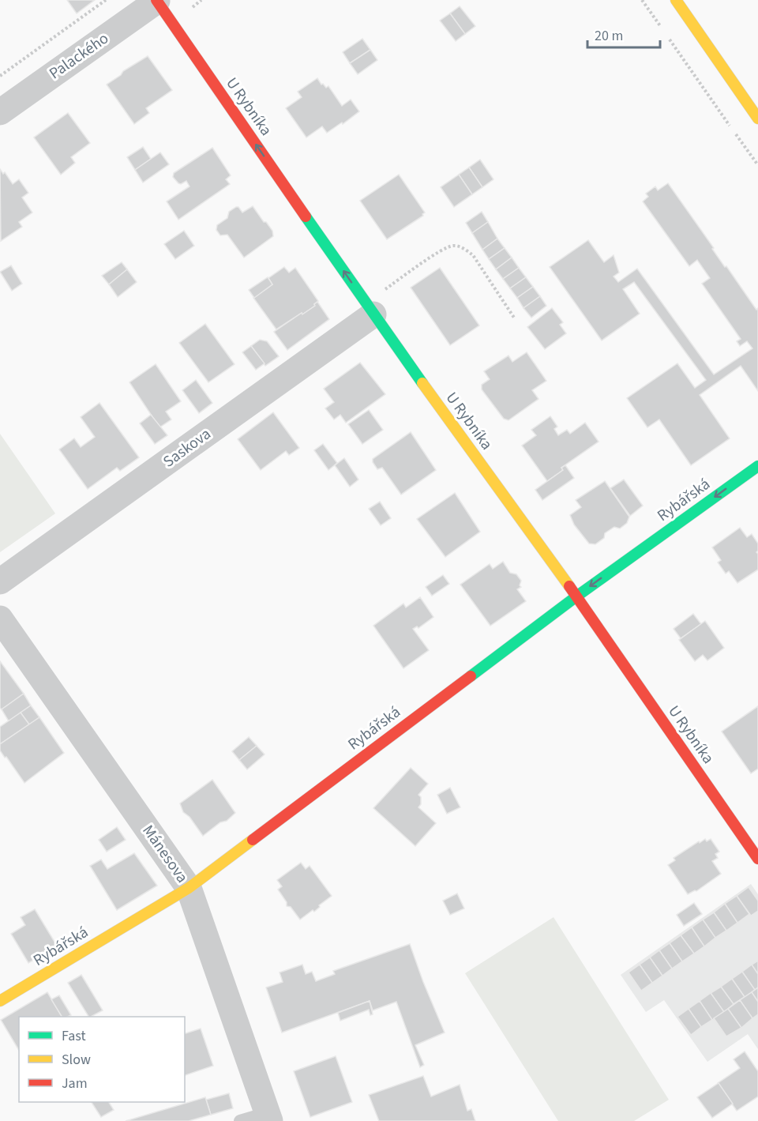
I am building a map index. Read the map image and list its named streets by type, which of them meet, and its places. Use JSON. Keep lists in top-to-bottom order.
{
  "streets": {
    "street": [
      "Palackého",
      "U Rybníka",
      "Saskova",
      "Rybářská",
      "Mánesova"
    ]
  },
  "crossings": [
    ["Palackého", "U Rybníka"],
    ["U Rybníka", "Saskova"],
    ["U Rybníka", "Rybářská"],
    ["Rybářská", "Mánesova"]
  ],
  "one_way": ["U Rybníka"],
  "legend": ["Fast", "Slow", "Jam"],
  "scale_bar": "20 m"
}
